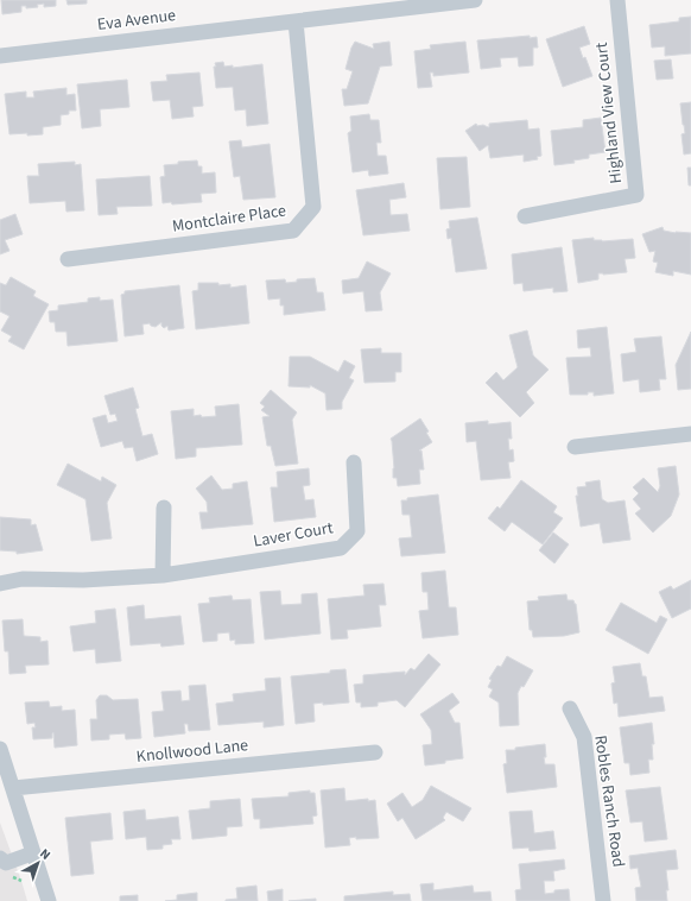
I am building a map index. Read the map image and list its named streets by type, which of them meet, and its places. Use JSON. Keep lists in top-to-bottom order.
{
  "streets": {
    "street": [
      "Eva Avenue",
      "Highland View Court",
      "Montclaire Place",
      "Laver Court",
      "Knollwood Lane",
      "Robles Ranch Road"
    ]
  },
  "crossings": [
    ["Eva Avenue", "Montclaire Place"]
  ],
  "north": "top right"
}
